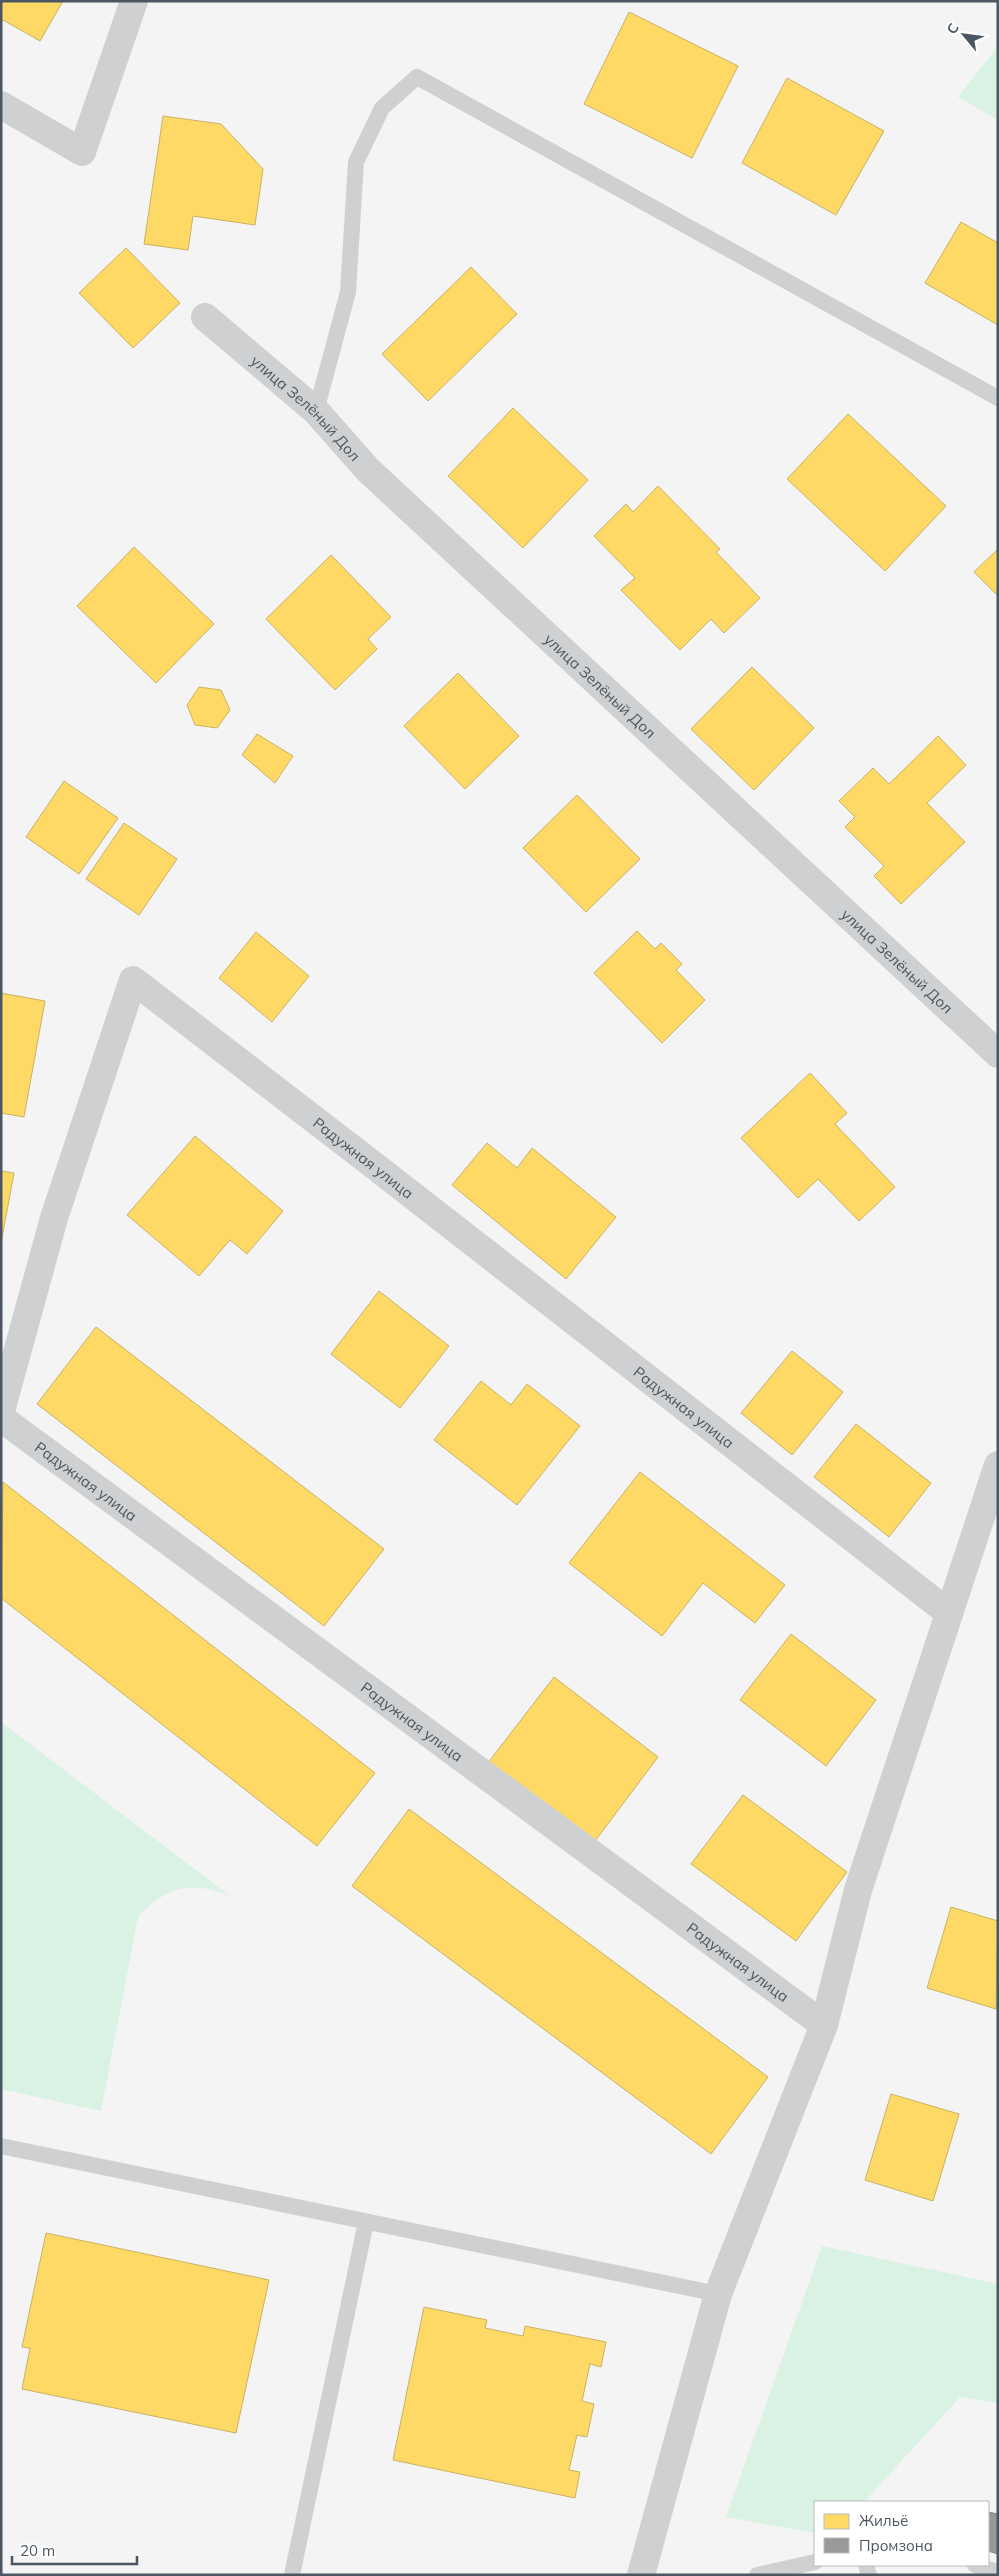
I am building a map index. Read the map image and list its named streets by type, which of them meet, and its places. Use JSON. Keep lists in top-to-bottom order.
{
  "streets": {
    "street": ["улица Зелёный Дол", "Радужная улица"]
  },
  "legend": ["Жильё", "Промзона"],
  "scale_bar": "20 m",
  "north": "top left"
}
